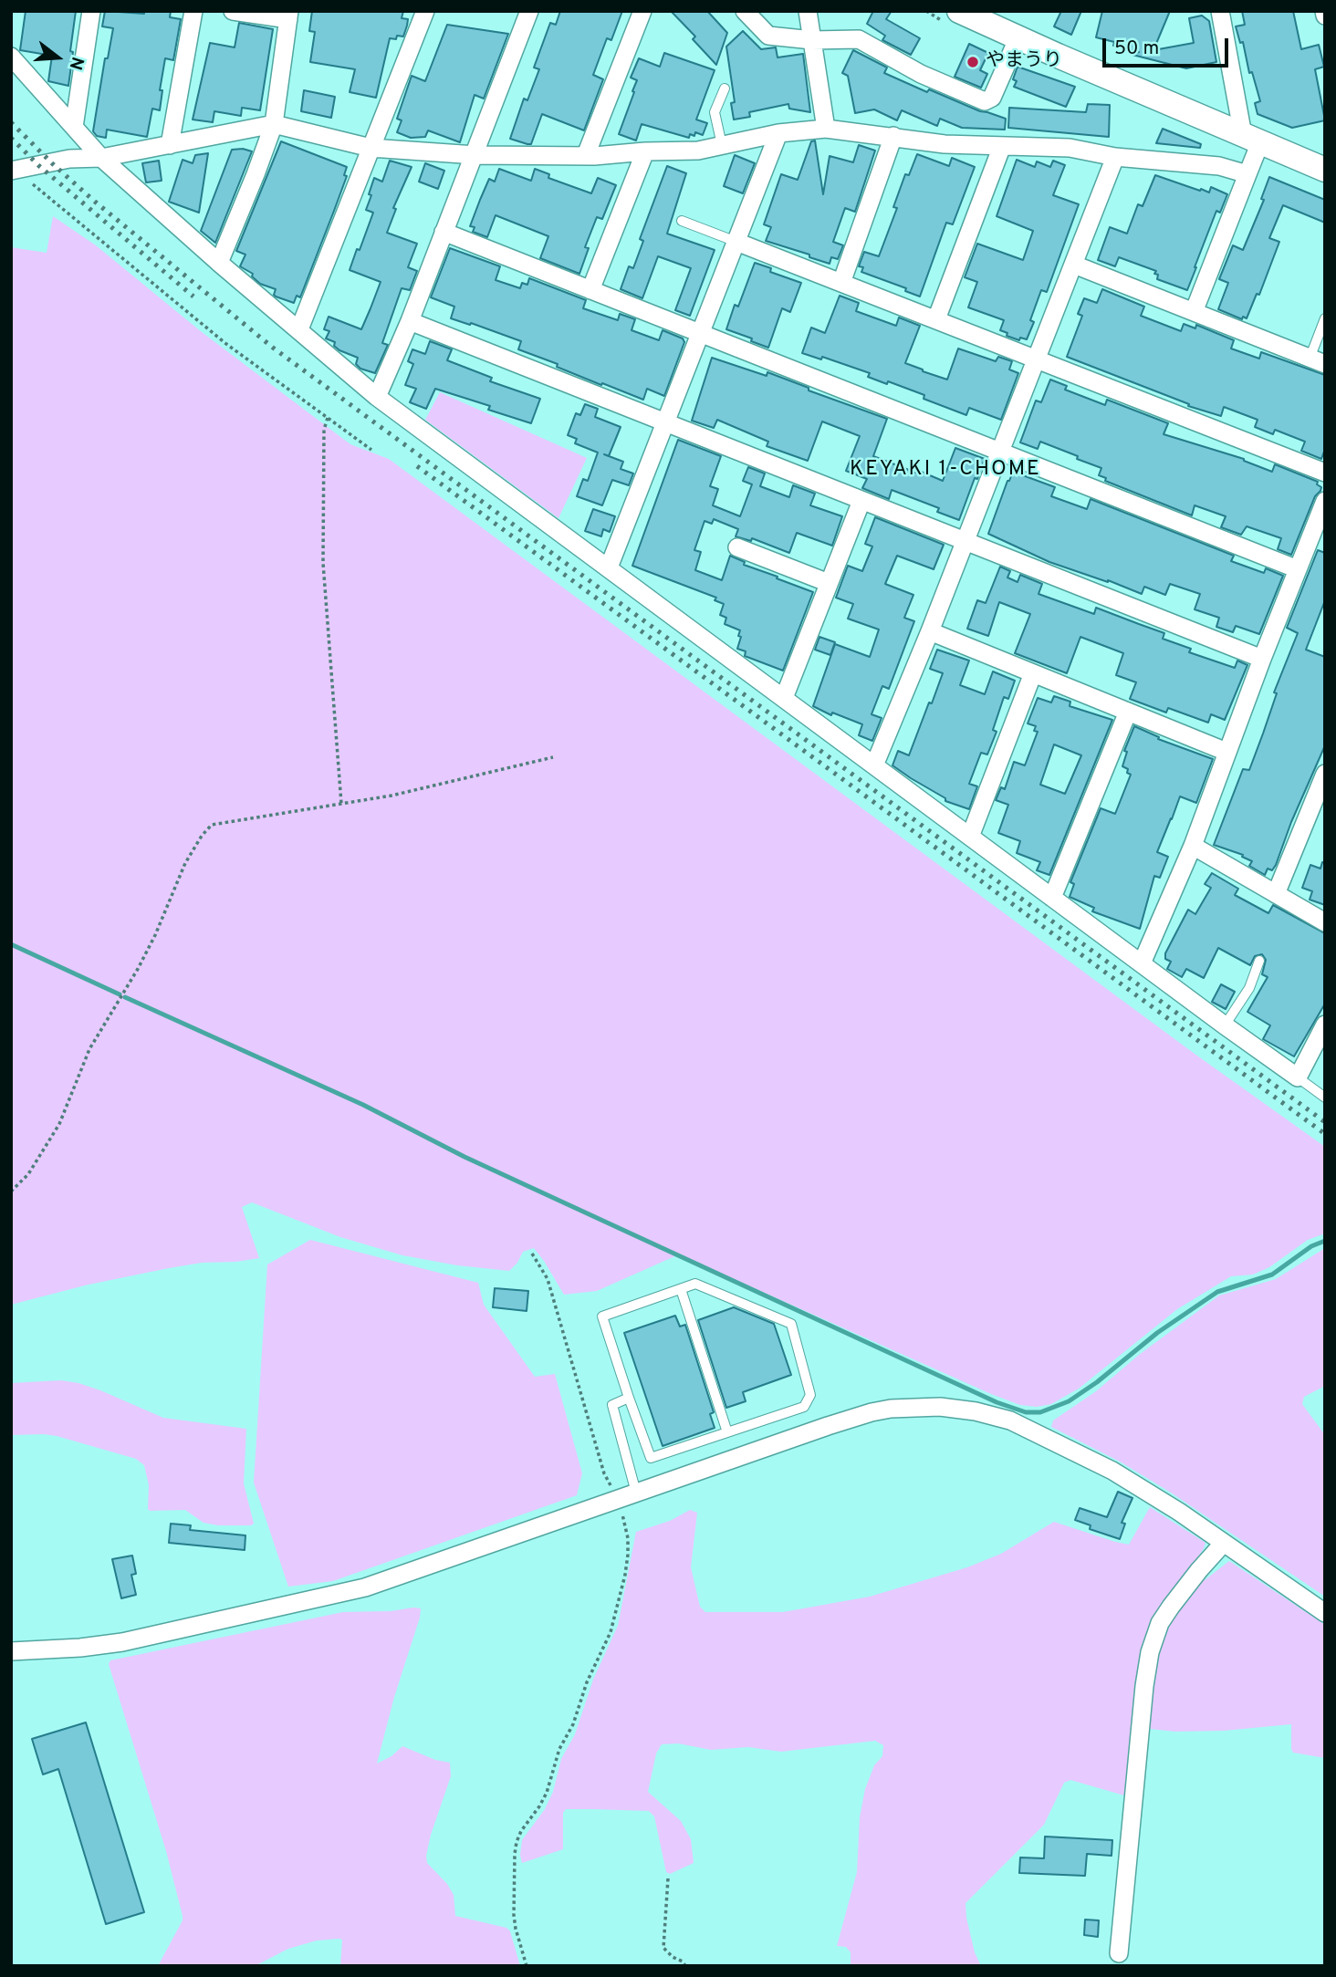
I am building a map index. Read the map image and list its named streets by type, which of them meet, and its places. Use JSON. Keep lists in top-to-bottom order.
{
  "districts": ["KEYAKI 1-CHOME"],
  "places": ["やまうり"],
  "scale_bar": "50 m",
  "north": "right"
}
